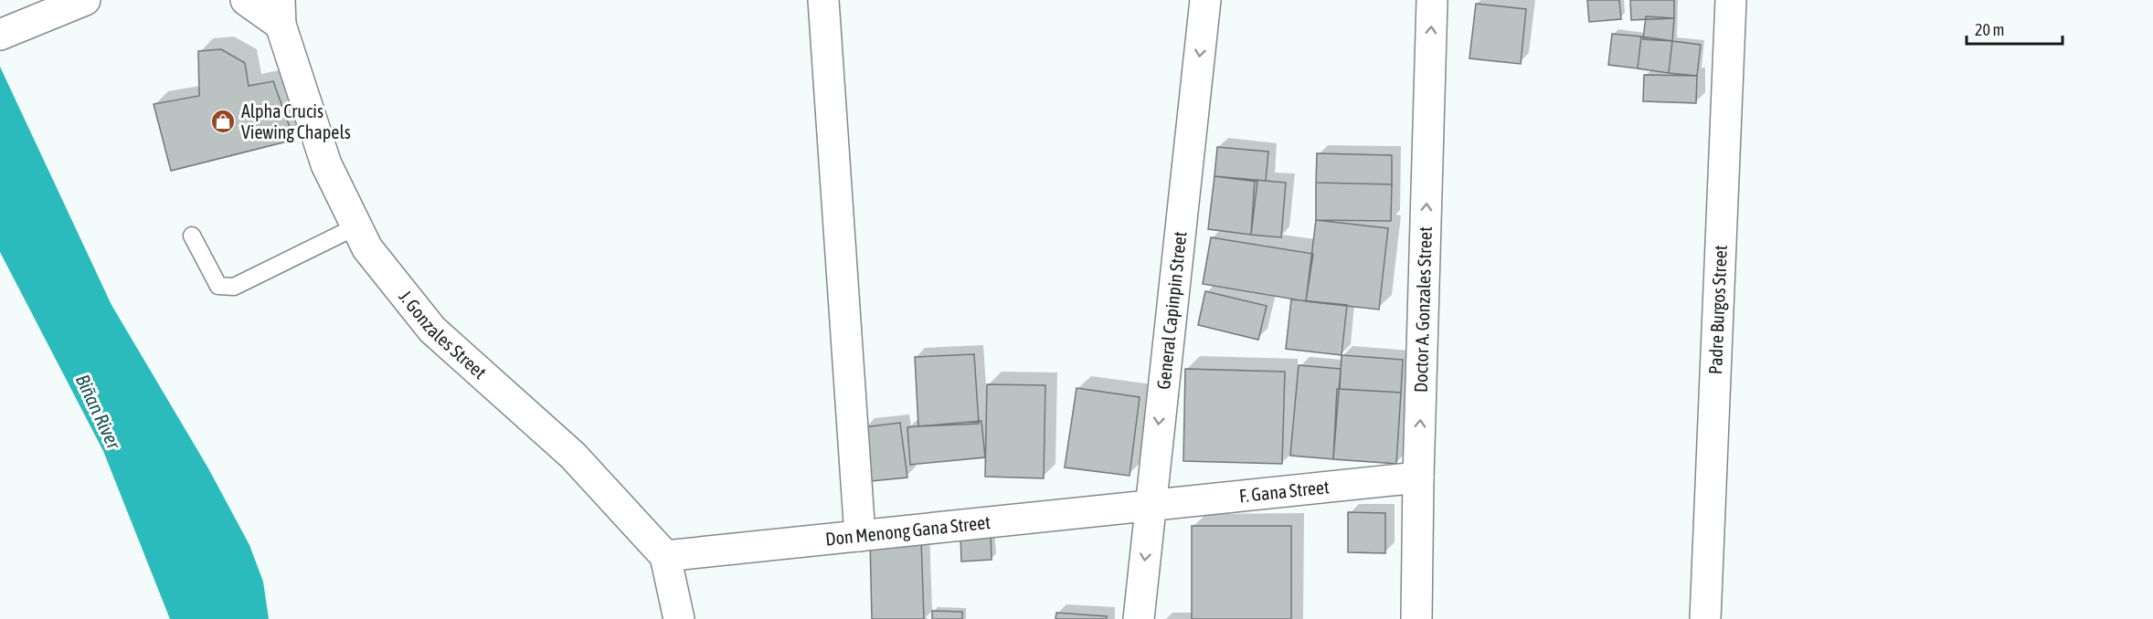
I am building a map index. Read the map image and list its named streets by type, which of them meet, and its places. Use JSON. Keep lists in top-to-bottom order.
{
  "streets": {
    "street": [
      "General Capinpin Street",
      "Doctor A. Gonzales Street",
      "Padre Burgos Street",
      "J. Gonzales Street",
      "F. Gana Street",
      "Don Menong Gana Street"
    ]
  },
  "crossings": [
    ["General Capinpin Street", "F. Gana Street"],
    ["General Capinpin Street", "Don Menong Gana Street"],
    ["Doctor A. Gonzales Street", "F. Gana Street"],
    ["J. Gonzales Street", "Don Menong Gana Street"],
    ["F. Gana Street", "Don Menong Gana Street"]
  ],
  "one_way": ["General Capinpin Street", "Doctor A. Gonzales Street"],
  "water": ["Biñan River"],
  "places": {
    "shop": ["Alpha Crucis Viewing Chapels"]
  },
  "scale_bar": "20 m"
}
